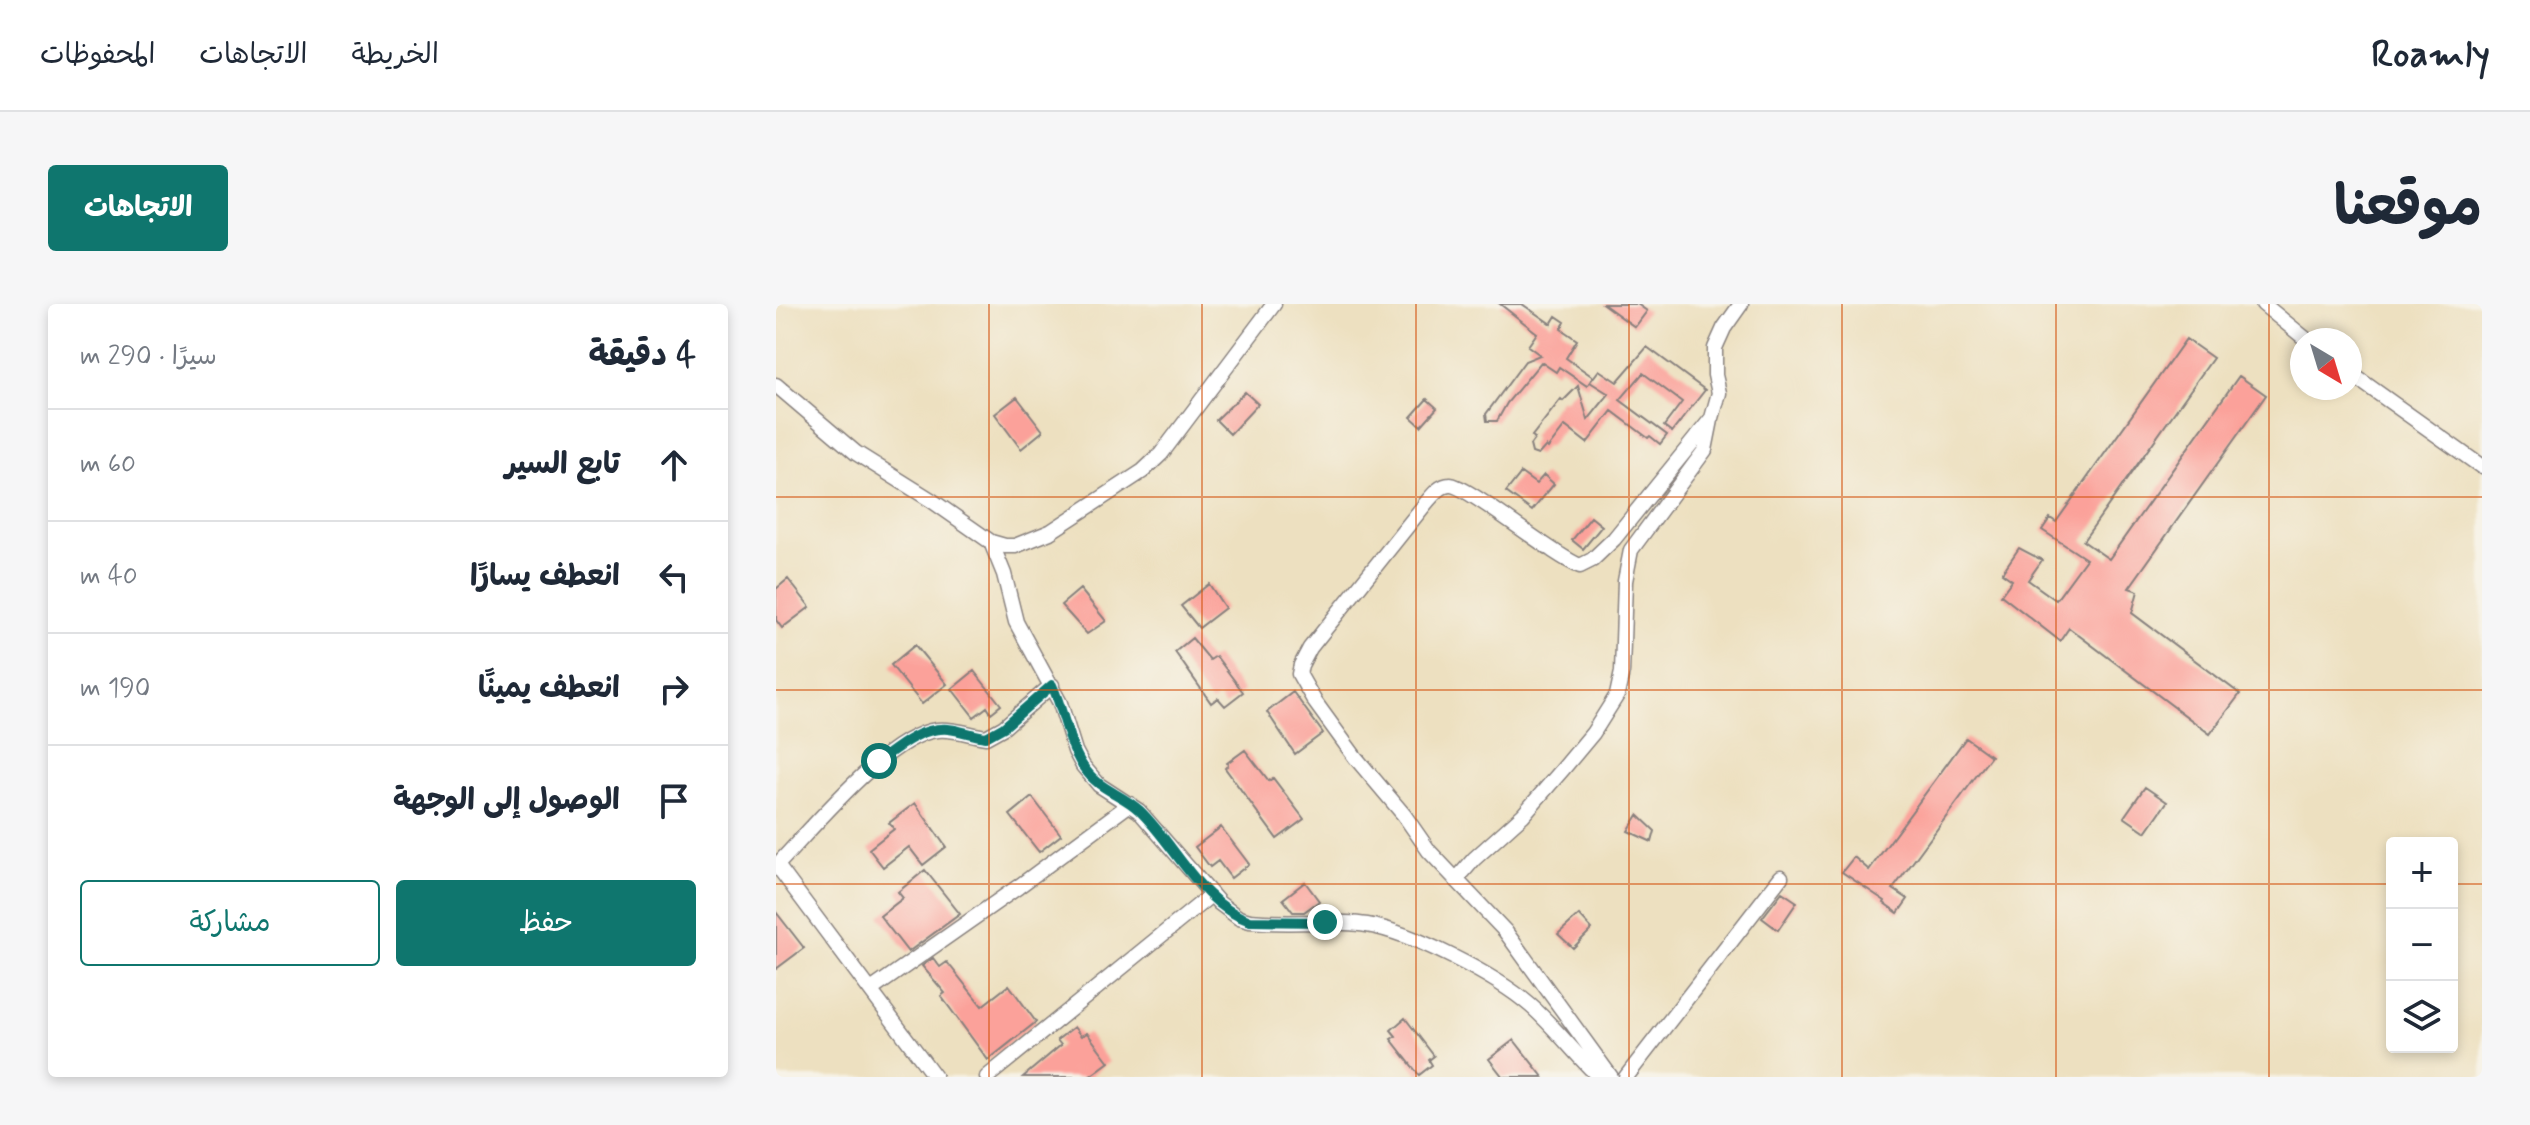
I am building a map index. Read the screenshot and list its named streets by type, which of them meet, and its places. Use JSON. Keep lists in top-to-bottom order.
{
  "north": "bottom right",
  "page": {
    "header": "Roamly",
    "nav": ["الخريطة", "الاتجاهات", "المحفوظات"],
    "title": "موقعنا",
    "buttons": [
      "الاتجاهات",
      ["حفظ", "مشاركة"]
    ],
    "heading": ["4 دقيقة", "سيرًا · 290 m"],
    "list": [
      ["تابع السير", "60 m"],
      ["انعطف يسارًا", "40 m"],
      ["انعطف يمينًا", "190 m"],
      "الوصول إلى الوجهة"
    ],
    "map_buttons": ["+", "−"]
  }
}
